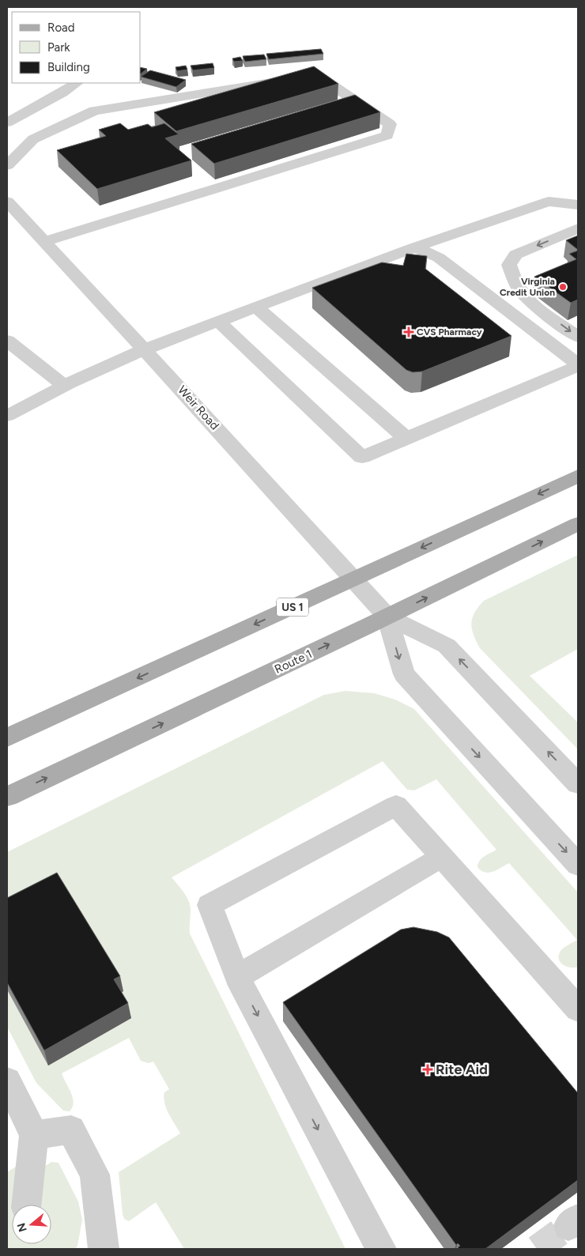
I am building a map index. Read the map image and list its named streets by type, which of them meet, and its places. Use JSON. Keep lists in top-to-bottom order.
{
  "streets": {
    "main road": ["US 1", "Route 1"],
    "street": ["Weir Road"]
  },
  "crossings": [
    ["Weir Road", "US 1"],
    ["Weir Road", "Route 1"]
  ],
  "places": {
    "other": ["Virginia Credit Union"],
    "health": ["CVS Pharmacy", "Rite Aid"]
  },
  "legend": ["Road", "Park", "Building"],
  "north": "left"
}
